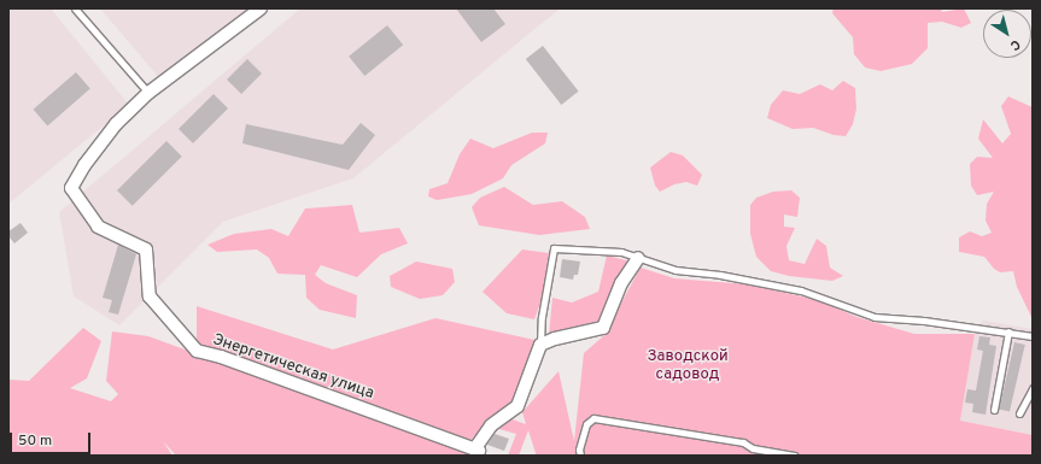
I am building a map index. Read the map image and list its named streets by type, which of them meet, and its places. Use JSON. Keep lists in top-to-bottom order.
{
  "streets": {
    "street": ["Энергетическая улица"]
  },
  "parks": ["Заводской садовод"],
  "scale_bar": "50 m",
  "north": "bottom right"
}
